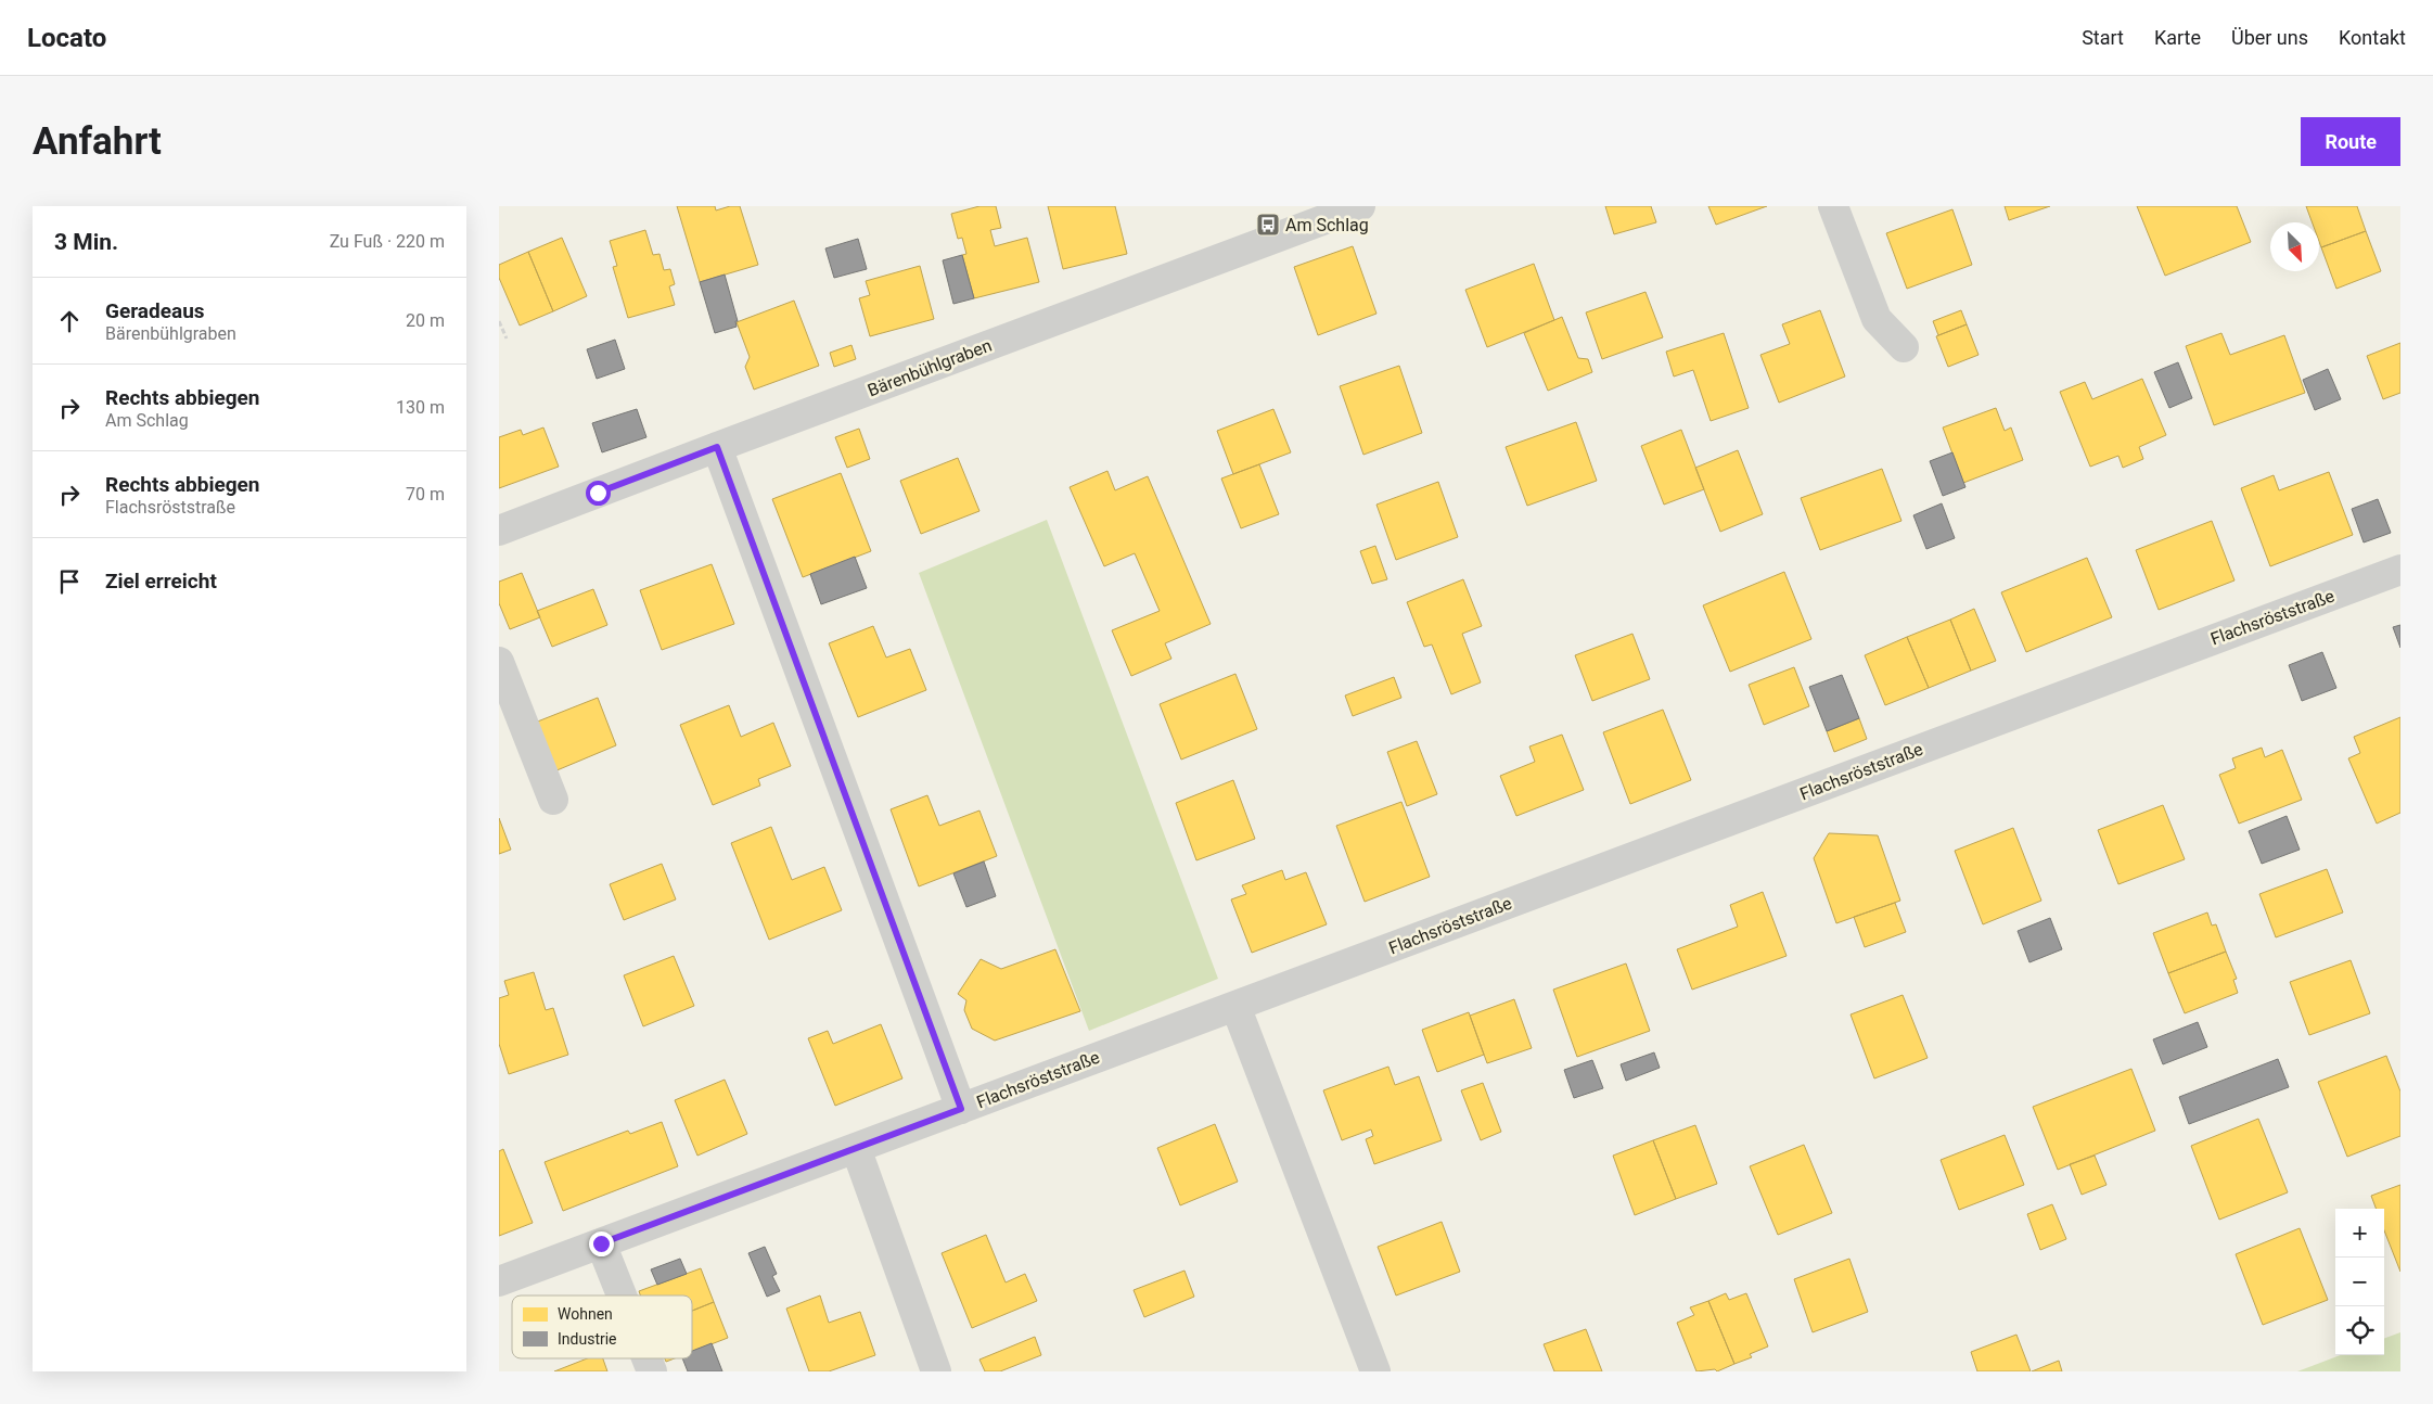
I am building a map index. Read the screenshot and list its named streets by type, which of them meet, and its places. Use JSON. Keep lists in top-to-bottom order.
{
  "streets": {
    "street": ["Bärenbühlgraben", "Flachsröststraße"]
  },
  "places": {
    "bus stop": ["Am Schlag"]
  },
  "legend": ["Wohnen", "Industrie"],
  "north": "bottom right",
  "page": {
    "header": "Locato",
    "nav": [
      "Start",
      "Karte",
      "Über uns",
      "Kontakt"
    ],
    "buttons": "Route",
    "title": "Anfahrt",
    "heading": ["3 Min.", "Zu Fuß · 220 m"],
    "list": [
      ["Geradeaus", "Bärenbühlgraben", "20 m"],
      ["Rechts abbiegen", "Am Schlag", "130 m"],
      ["Rechts abbiegen", "Flachsröststraße", "70 m"],
      "Ziel erreicht"
    ],
    "map_buttons": ["+", "−"]
  }
}
